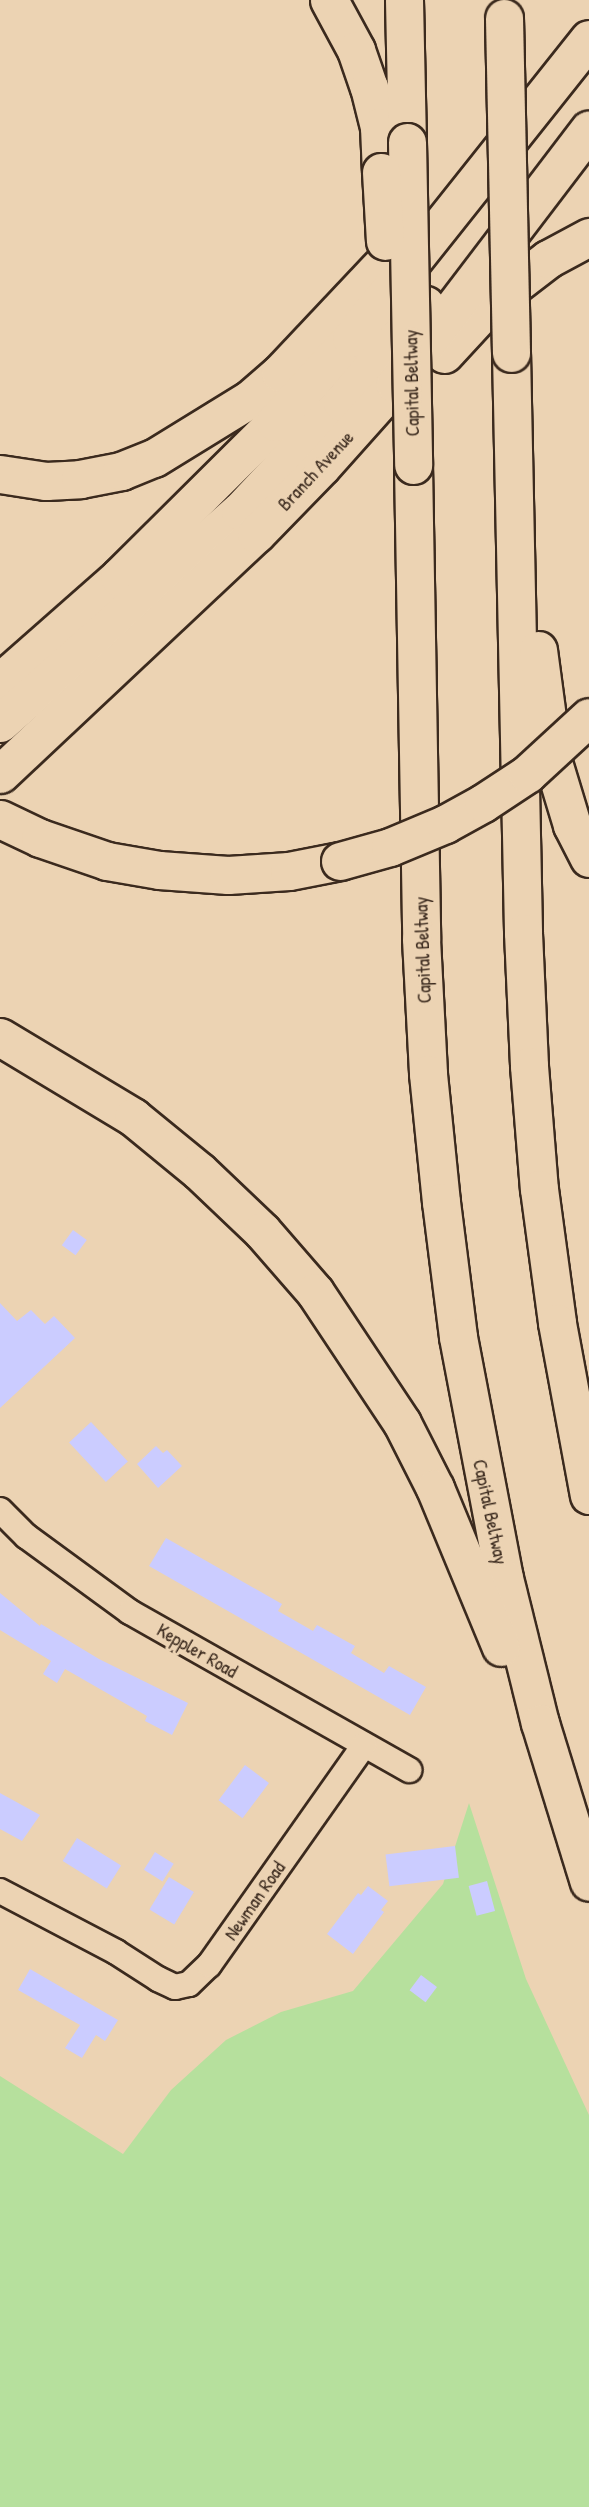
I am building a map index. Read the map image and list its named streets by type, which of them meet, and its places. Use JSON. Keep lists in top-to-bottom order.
{
  "streets": {
    "highway": ["Capital Beltway", "Branch Avenue"],
    "street": ["Keppler Road", "Newman Road"]
  },
  "crossings": [
    ["Keppler Road", "Newman Road"]
  ]
}
